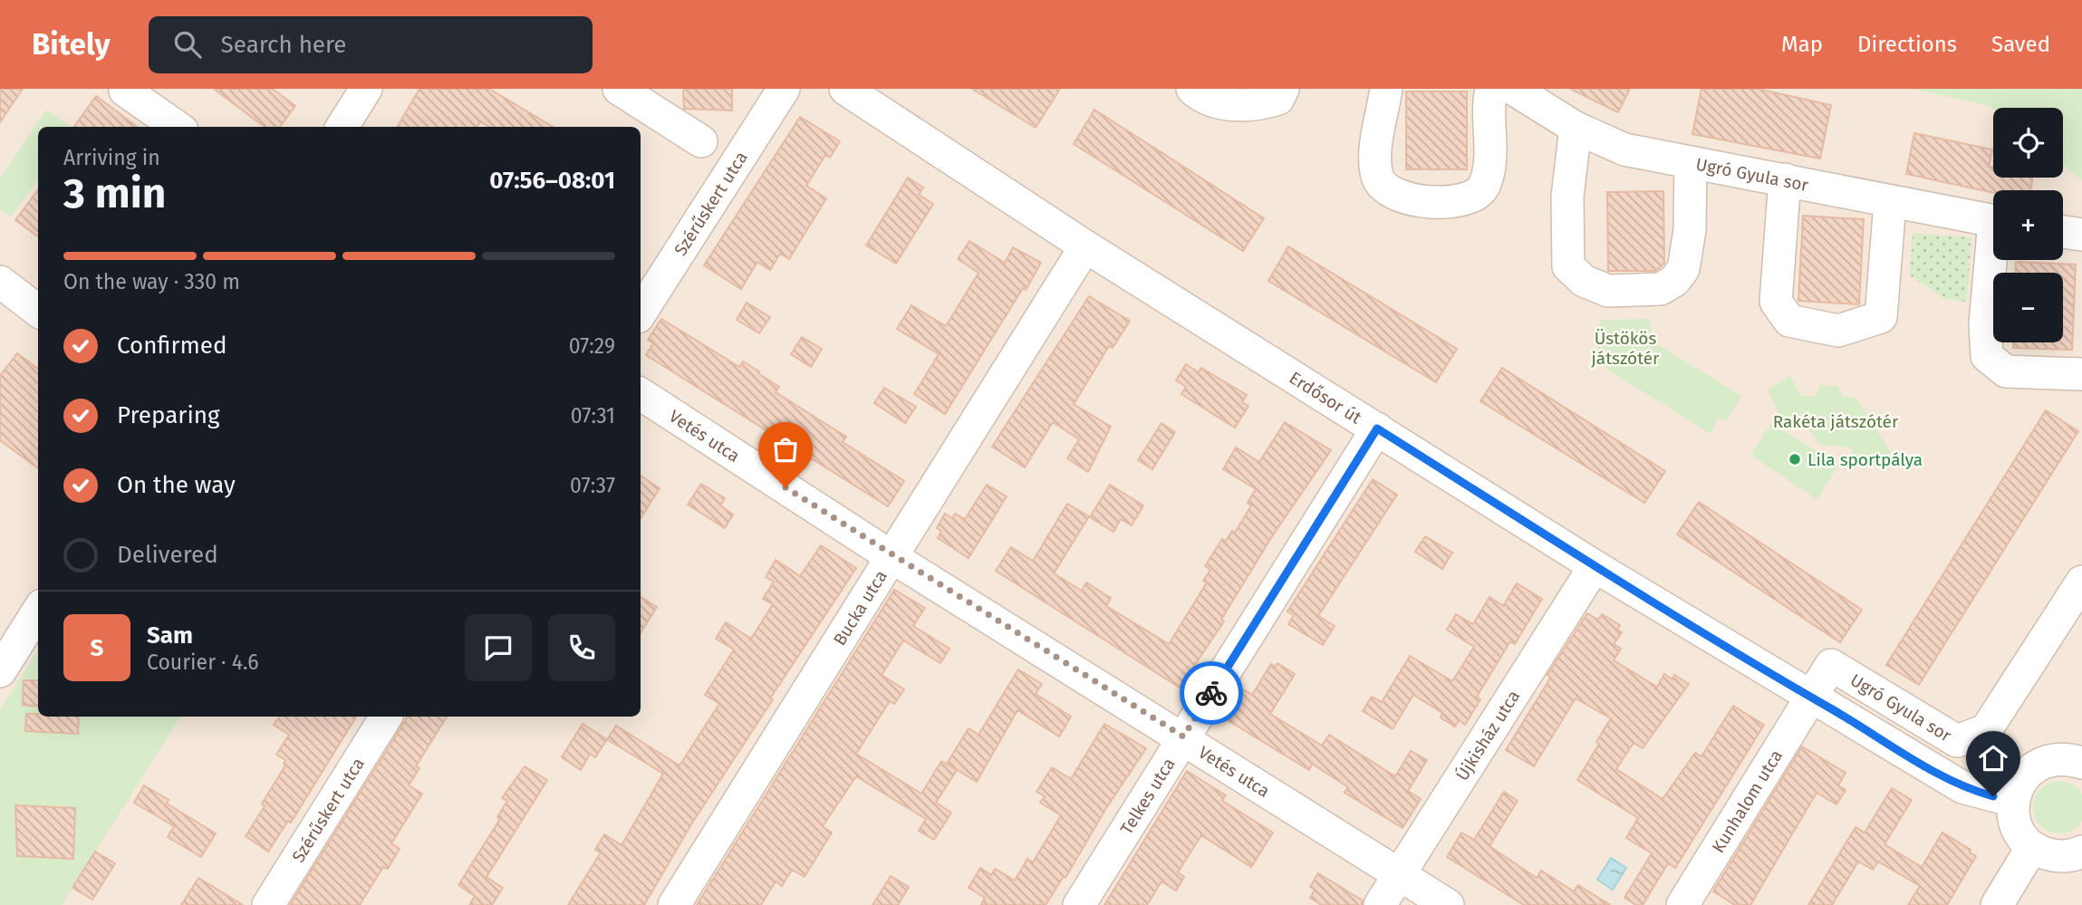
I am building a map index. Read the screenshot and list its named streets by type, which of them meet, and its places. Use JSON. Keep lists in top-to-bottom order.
{
  "streets": {
    "street": [
      "Ugró Gyula sor",
      "Szérűskert utca",
      "Erdősor út",
      "Vetés utca",
      "Bucka utca",
      "Újkisház utca",
      "Telkes utca",
      "Kunhalom utca"
    ]
  },
  "crossings": [
    ["Ugró Gyula sor", "Erdősor út"],
    ["Ugró Gyula sor", "Kunhalom utca"],
    ["Erdősor út", "Bucka utca"],
    ["Erdősor út", "Újkisház utca"],
    ["Erdősor út", "Telkes utca"],
    ["Erdősor út", "Kunhalom utca"],
    ["Vetés utca", "Bucka utca"],
    ["Vetés utca", "Újkisház utca"],
    ["Vetés utca", "Telkes utca"]
  ],
  "parks": ["Üstökös játszótér", "Rakéta játszótér"],
  "places": ["Lila sportpálya"],
  "page": {
    "header": "Bitely",
    "search": "Search here",
    "nav": ["Map", "Directions", "Saved"],
    "map_buttons": ["+", "−"],
    "heading": ["3 min", "Arriving in", "07:56–08:01"],
    "panel": ["Sam", "Courier · 4.6"],
    "bar": "On the way · 330 m",
    "list": [
      ["Confirmed", "07:29"],
      ["Preparing", "07:31"],
      ["On the way", "07:37"],
      "Delivered"
    ],
    "round": "S"
  }
}
